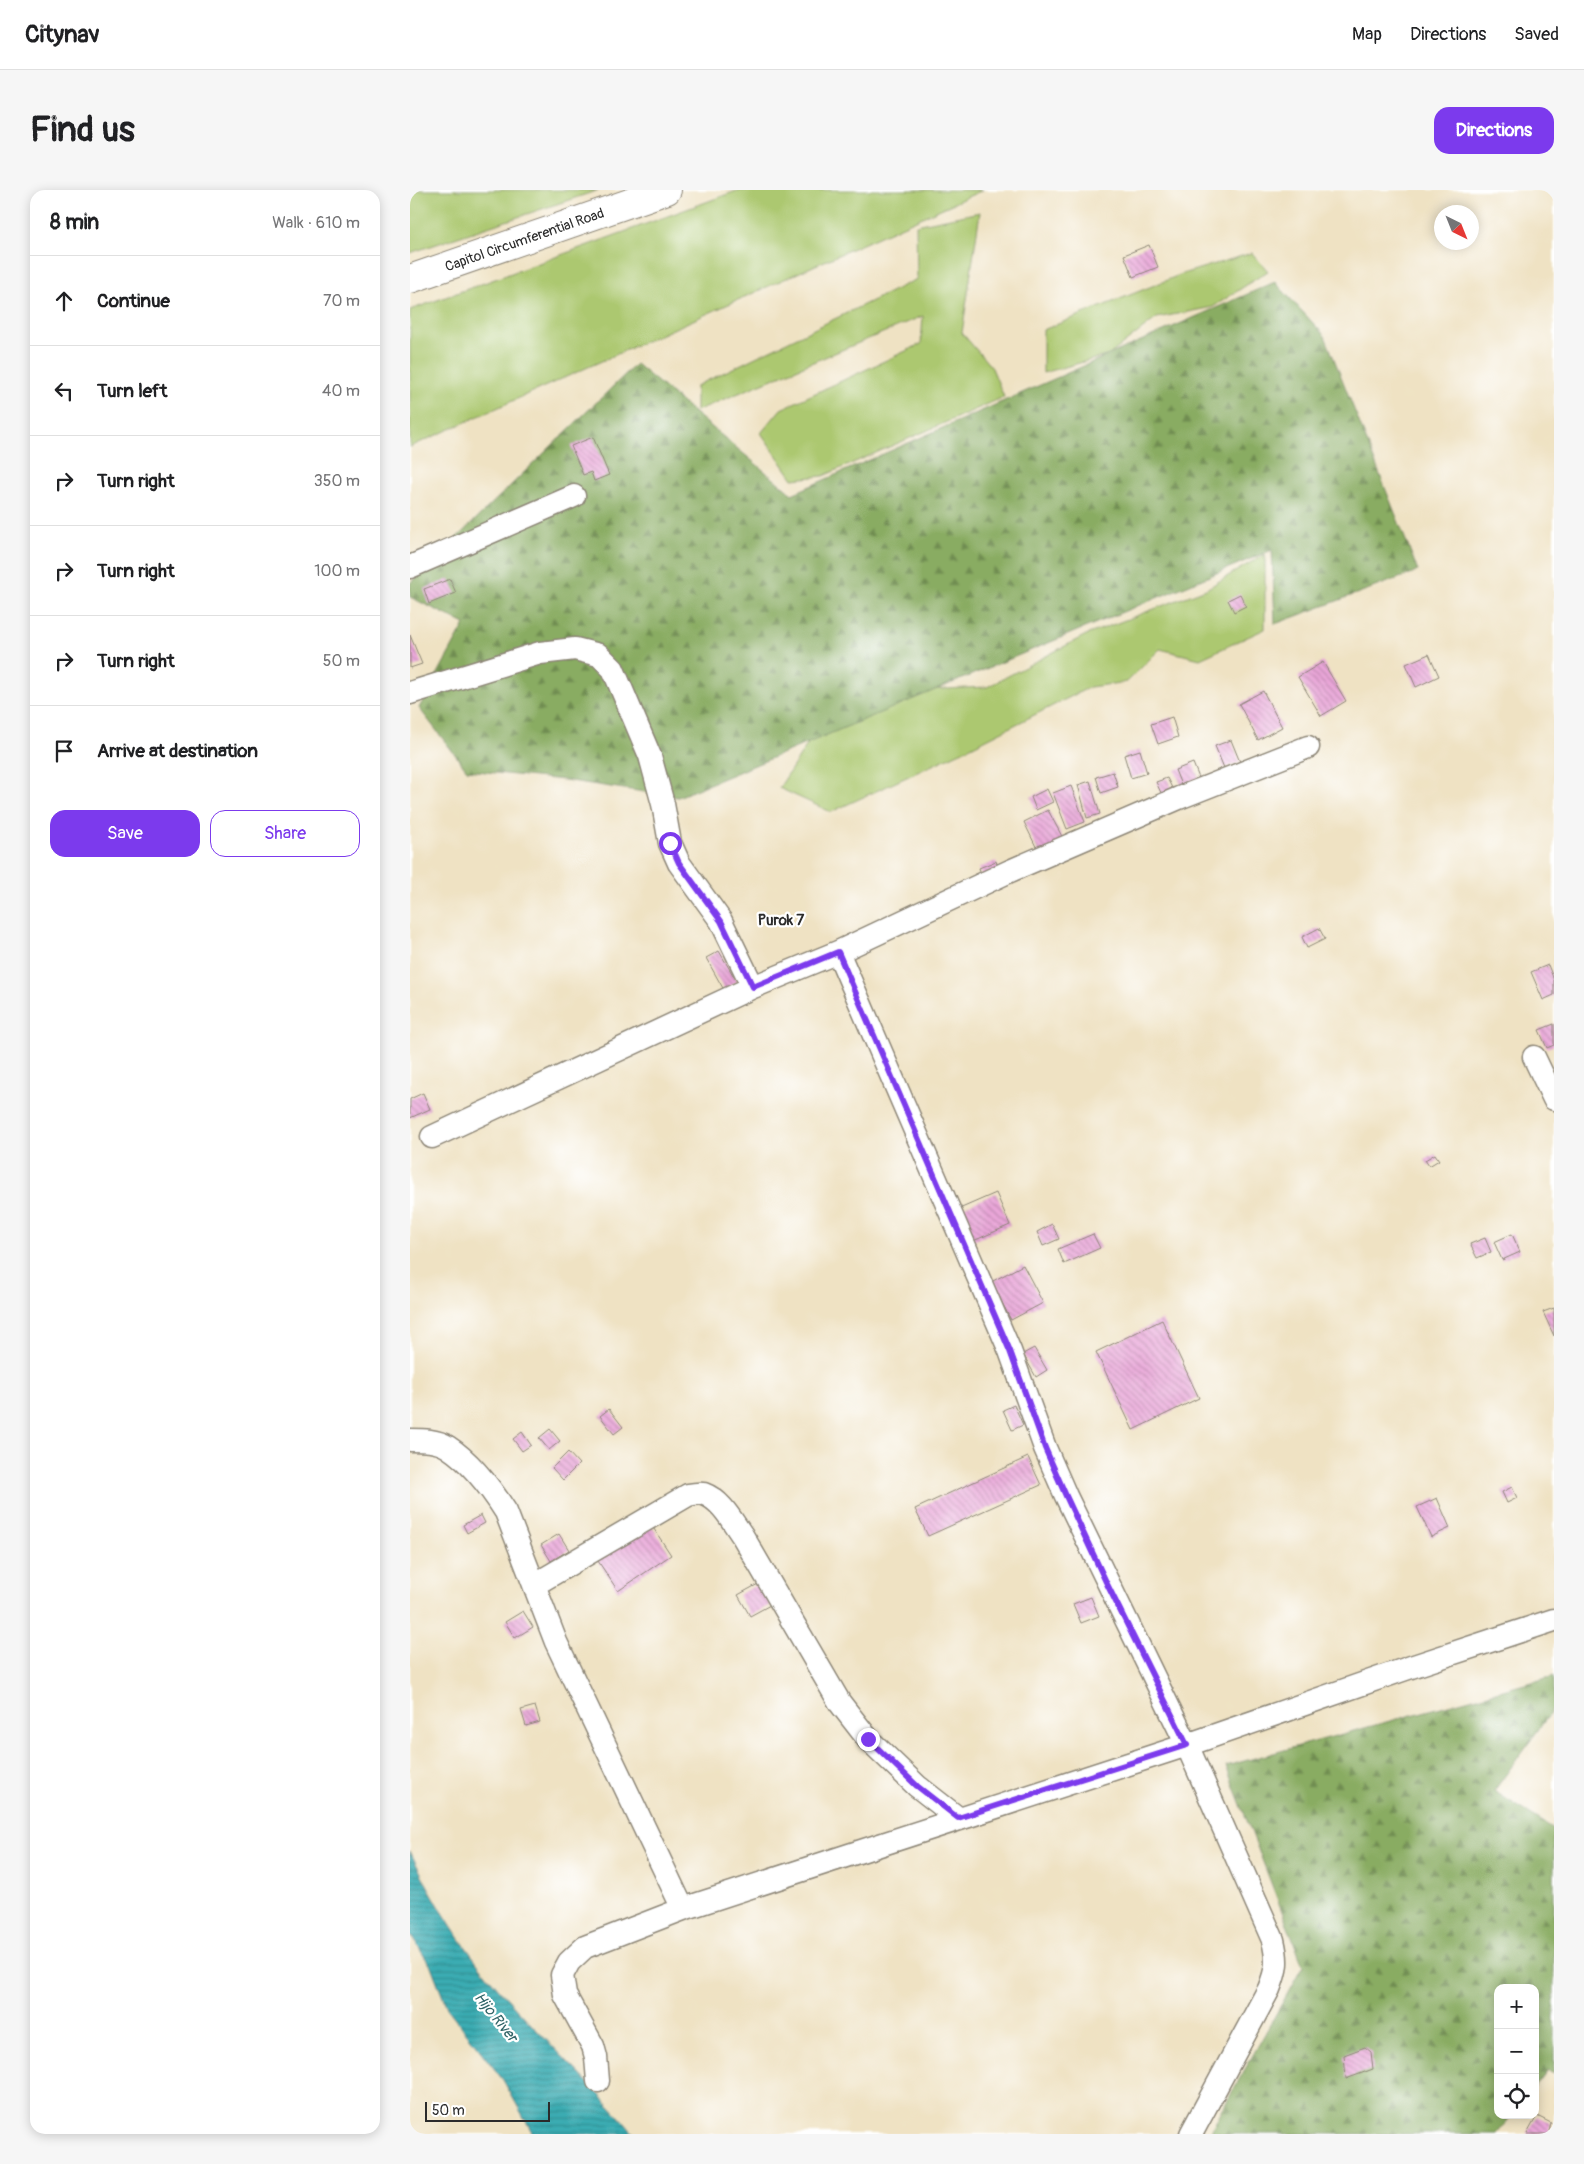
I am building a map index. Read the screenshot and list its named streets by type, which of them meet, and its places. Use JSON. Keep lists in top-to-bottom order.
{
  "streets": {
    "main road": ["Capitol Circumferential Road"]
  },
  "districts": ["Purok 7"],
  "water": ["Hijo River"],
  "scale_bar": "50 m",
  "north": "bottom right",
  "page": {
    "header": "Citynav",
    "nav": ["Map", "Directions", "Saved"],
    "buttons": [
      "Directions",
      ["Save", "Share"]
    ],
    "title": "Find us",
    "heading": ["8 min", "Walk · 610 m"],
    "list": [
      ["Continue", "70 m"],
      ["Turn left", "40 m"],
      ["Turn right", "350 m"],
      ["Turn right", "100 m"],
      ["Turn right", "50 m"],
      "Arrive at destination"
    ],
    "map_buttons": ["+", "−"],
    "scale": "50 m"
  }
}
